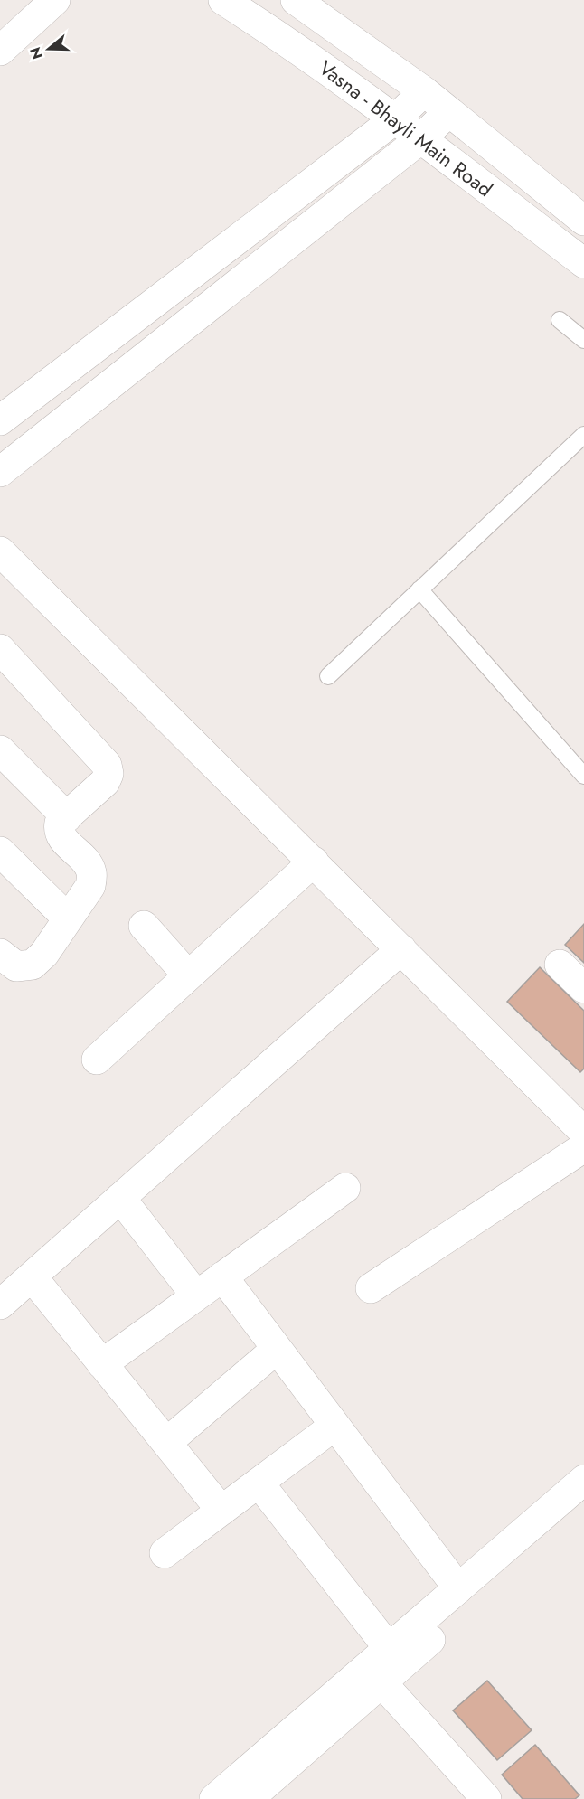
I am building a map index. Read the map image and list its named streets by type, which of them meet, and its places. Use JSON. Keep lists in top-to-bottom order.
{
  "streets": {
    "street": ["Vasna - Bhayli Main Road"]
  },
  "north": "left"
}
